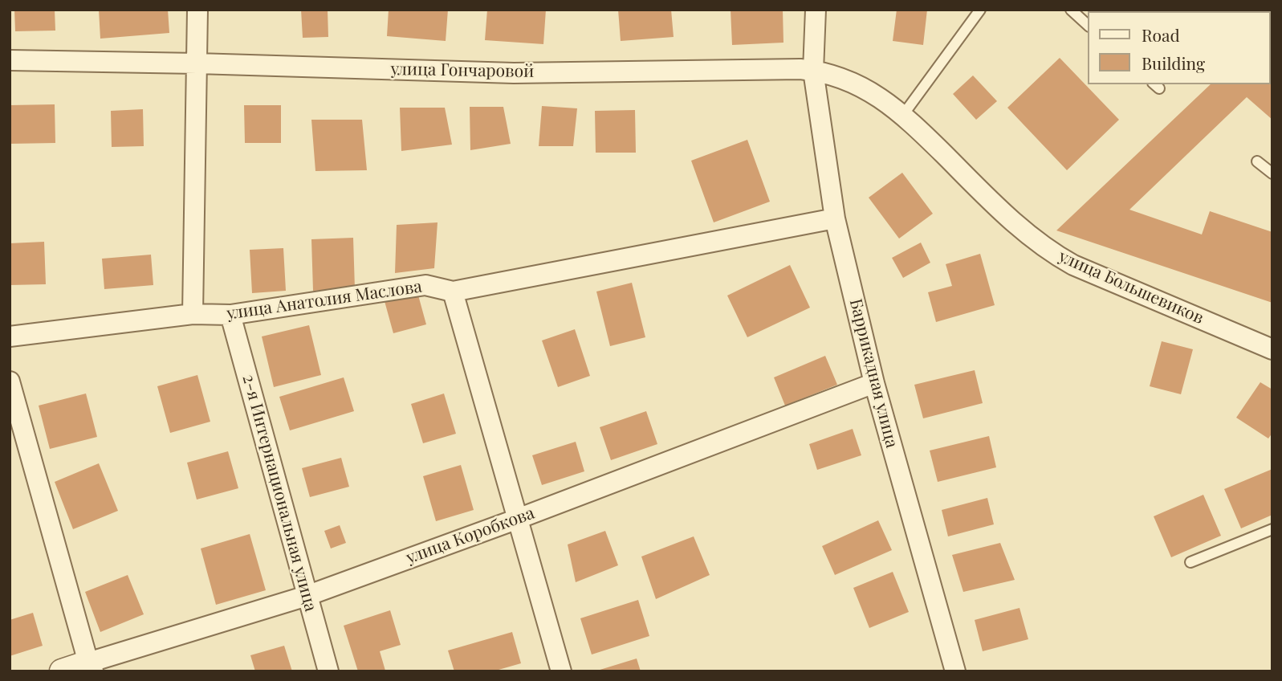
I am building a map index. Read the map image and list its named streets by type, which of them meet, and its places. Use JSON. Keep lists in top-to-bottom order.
{
  "streets": {
    "street": [
      "улица Гончаровой",
      "улица Большевиков",
      "улица Анатолия Маслова",
      "Баррикадная улица",
      "2-я Интернациональная улица",
      "улица Коробкова"
    ]
  },
  "crossings": [
    ["улица Гончаровой", "улица Большевиков"],
    ["улица Гончаровой", "Баррикадная улица"],
    ["улица Анатолия Маслова", "Баррикадная улица"],
    ["улица Анатолия Маслова", "2-я Интернациональная улица"],
    ["Баррикадная улица", "улица Коробкова"],
    ["2-я Интернациональная улица", "улица Коробкова"]
  ],
  "legend": ["Road", "Building"]
}
